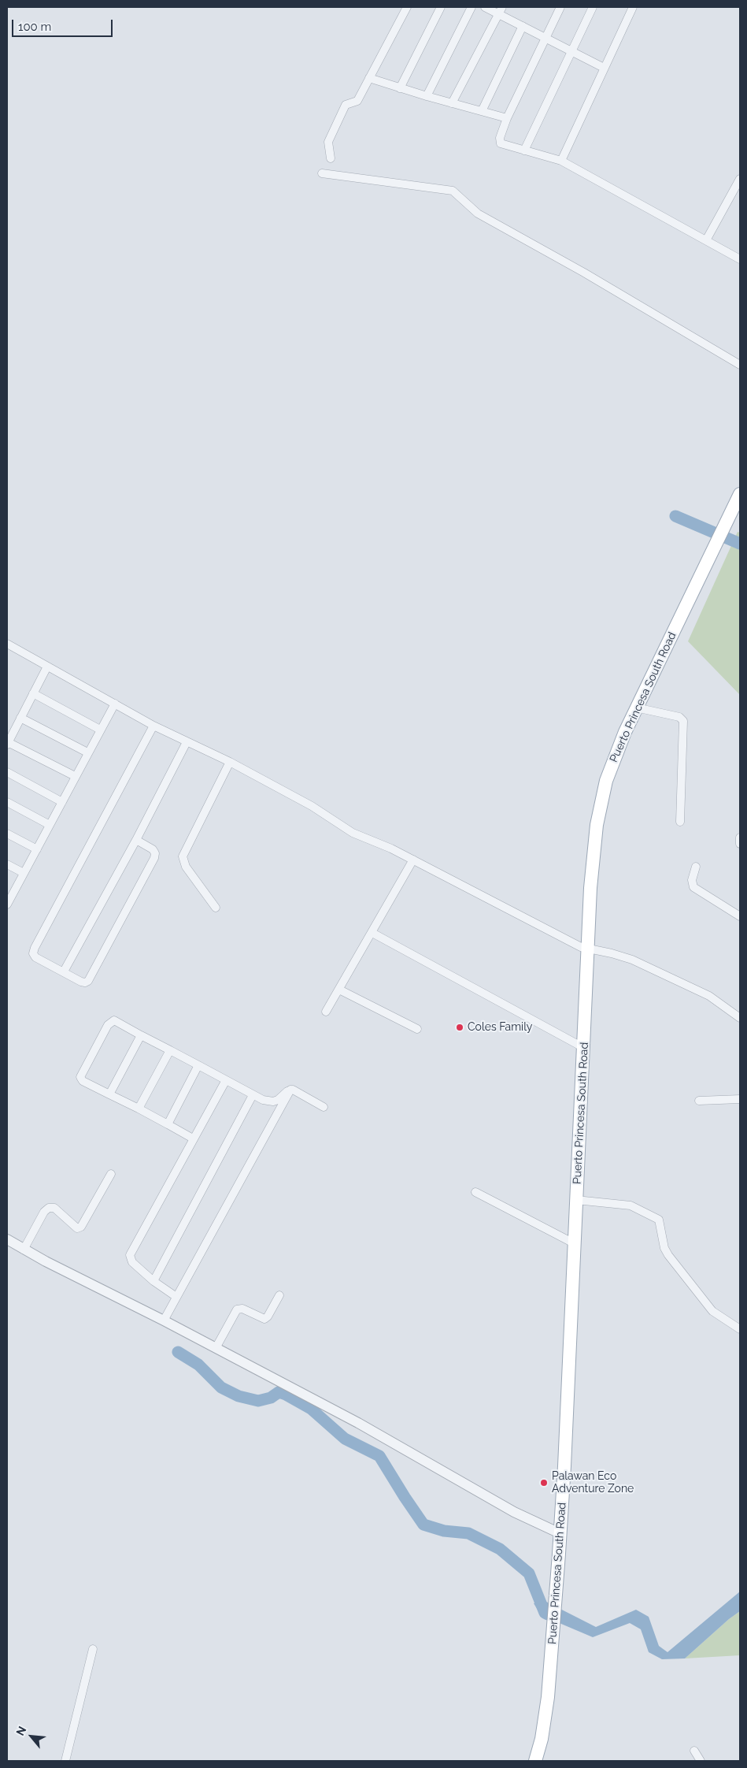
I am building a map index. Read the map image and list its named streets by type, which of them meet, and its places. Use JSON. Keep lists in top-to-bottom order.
{
  "streets": {
    "main road": ["Puerto Princesa South Road"]
  },
  "places": ["Coles Family", "Palawan Eco Adventure Zone"],
  "scale_bar": "100 m",
  "north": "top left"
}
